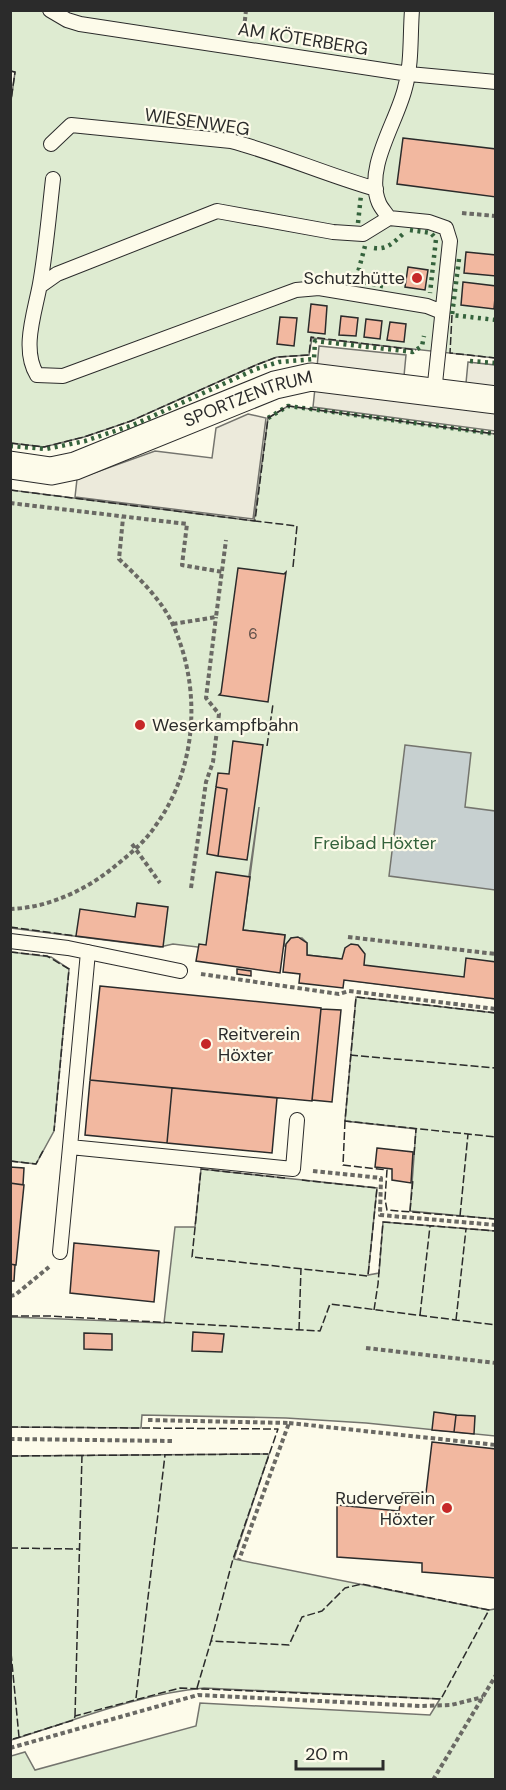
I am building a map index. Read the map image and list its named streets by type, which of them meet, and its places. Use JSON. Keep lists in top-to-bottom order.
{
  "streets": {
    "street": ["SPORTZENTRUM"],
    "lane": ["AM KÖTERBERG", "WIESENWEG"]
  },
  "parks": ["Freibad Höxter"],
  "places": [
    "Schutzhütte",
    "Weserkampfbahn",
    "Reitverein Höxter",
    "Ruderverein Höxter"
  ],
  "house_numbers": ["6"],
  "scale_bar": "20 m"
}
